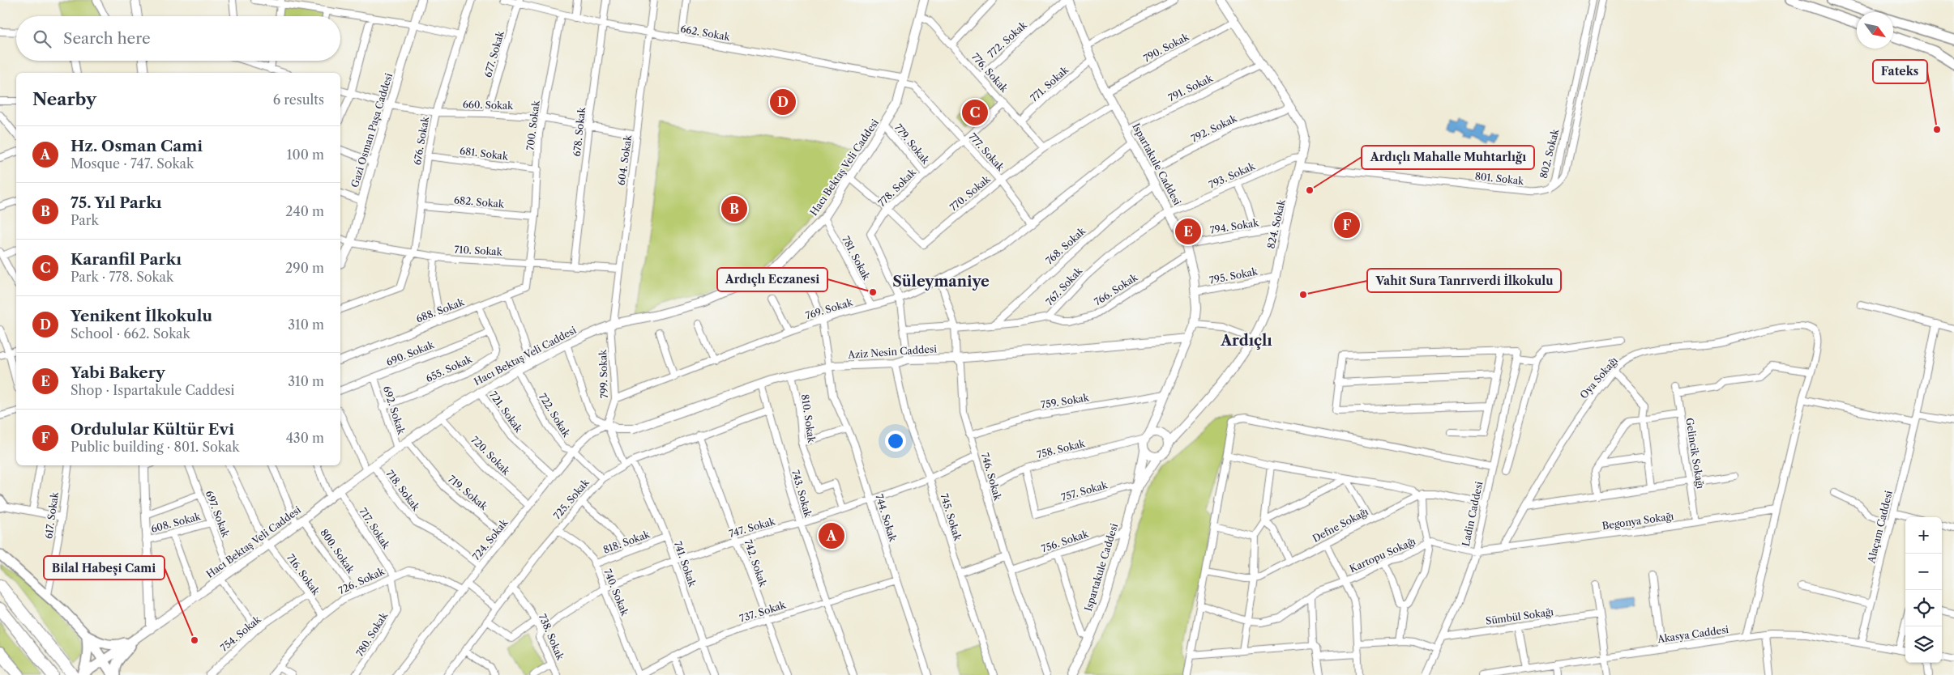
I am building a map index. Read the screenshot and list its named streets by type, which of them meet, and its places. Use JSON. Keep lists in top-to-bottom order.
{
  "streets": {
    "street": [
      "662. Sokak",
      "772. Sokak",
      "790. Sokak",
      "677. Sokak",
      "776. Sokak",
      "771. Sokak",
      "791. Sokak",
      "660. Sokak",
      "700. Sokak",
      "792. Sokak",
      "Gazi Osman Paşa Caddesi",
      "678. Sokak",
      "676. Sokak",
      "779. Sokak",
      "777. Sokak",
      "681. Sokak",
      "802. Sokak",
      "604. Sokak",
      "Ispartakule Caddesi",
      "Hacı Bektaş Veli Caddesi",
      "793. Sokak",
      "801. Sokak",
      "778. Sokak",
      "770. Sokak",
      "682. Sokak",
      "824. Sokak",
      "794. Sokak",
      "768. Sokak",
      "710. Sokak",
      "781. Sokak",
      "795. Sokak",
      "767. Sokak",
      "766. Sokak",
      "769. Sokak",
      "688. Sokak",
      "Aziz Nesin Caddesi",
      "690. Sokak",
      "655. Sokak",
      "799. Sokak",
      "Oya Sokağı",
      "759. Sokak",
      "692. Sokak",
      "721. Sokak",
      "722. Sokak",
      "810. Sokak",
      "758. Sokak",
      "Gelincik Sokağı",
      "720. Sokak",
      "746. Sokak",
      "718. Sokak",
      "757. Sokak",
      "719. Sokak",
      "743. Sokak",
      "725. Sokak",
      "697. Sokak",
      "Ladin Caddesi",
      "617. Sokak",
      "745. Sokak",
      "744. Sokak",
      "Begonya Sokağı",
      "608. Sokak",
      "Defne Sokağı",
      "Alaçam Caddesi",
      "747. Sokak",
      "717. Sokak",
      "724. Sokak",
      "756. Sokak",
      "818. Sokak",
      "800. Sokak",
      "Kartopu Sokağı",
      "742. Sokak",
      "741. Sokak",
      "716. Sokak",
      "726. Sokak",
      "740. Sokak",
      "737. Sokak",
      "Sümbül Sokağı",
      "754. Sokak",
      "780. Sokak",
      "Akasya Caddesi",
      "738. Sokak"
    ]
  },
  "crossings": [
    ["662. Sokak", "677. Sokak"],
    ["662. Sokak", "700. Sokak"],
    ["662. Sokak", "678. Sokak"],
    ["662. Sokak", "777. Sokak"],
    ["662. Sokak", "604. Sokak"],
    ["662. Sokak", "Hacı Bektaş Veli Caddesi"],
    ["772. Sokak", "776. Sokak"],
    ["790. Sokak", "Ispartakule Caddesi"],
    ["790. Sokak", "824. Sokak"],
    ["677. Sokak", "660. Sokak"],
    ["776. Sokak", "771. Sokak"],
    ["776. Sokak", "Hacı Bektaş Veli Caddesi"],
    ["776. Sokak", "778. Sokak"],
    ["776. Sokak", "770. Sokak"],
    ["771. Sokak", "Ispartakule Caddesi"],
    ["791. Sokak", "Ispartakule Caddesi"],
    ["791. Sokak", "824. Sokak"],
    ["660. Sokak", "700. Sokak"],
    ["660. Sokak", "Gazi Osman Paşa Caddesi"],
    ["660. Sokak", "678. Sokak"],
    ["660. Sokak", "676. Sokak"],
    ["660. Sokak", "604. Sokak"],
    ["700. Sokak", "681. Sokak"],
    ["700. Sokak", "682. Sokak"],
    ["700. Sokak", "710. Sokak"],
    ["700. Sokak", "688. Sokak"],
    ["792. Sokak", "Ispartakule Caddesi"],
    ["792. Sokak", "824. Sokak"],
    ["Gazi Osman Paşa Caddesi", "710. Sokak"],
    ["678. Sokak", "710. Sokak"],
    ["676. Sokak", "681. Sokak"],
    ["676. Sokak", "682. Sokak"],
    ["676. Sokak", "710. Sokak"],
    ["779. Sokak", "Hacı Bektaş Veli Caddesi"],
    ["779. Sokak", "778. Sokak"],
    ["777. Sokak", "Hacı Bektaş Veli Caddesi"],
    ["777. Sokak", "778. Sokak"],
    ["777. Sokak", "770. Sokak"],
    ["777. Sokak", "769. Sokak"],
    ["802. Sokak", "801. Sokak"],
    ["604. Sokak", "Hacı Bektaş Veli Caddesi"],
    ["604. Sokak", "710. Sokak"],
    ["604. Sokak", "799. Sokak"],
    ["Ispartakule Caddesi", "793. Sokak"],
    ["Ispartakule Caddesi", "770. Sokak"],
    ["Ispartakule Caddesi", "824. Sokak"],
    ["Ispartakule Caddesi", "794. Sokak"],
    ["Ispartakule Caddesi", "768. Sokak"],
    ["Ispartakule Caddesi", "795. Sokak"],
    ["Ispartakule Caddesi", "767. Sokak"],
    ["Ispartakule Caddesi", "766. Sokak"],
    ["Ispartakule Caddesi", "769. Sokak"],
    ["Ispartakule Caddesi", "Aziz Nesin Caddesi"],
    ["Ispartakule Caddesi", "759. Sokak"],
    ["Ispartakule Caddesi", "758. Sokak"],
    ["Ispartakule Caddesi", "757. Sokak"],
    ["Ispartakule Caddesi", "756. Sokak"],
    ["Hacı Bektaş Veli Caddesi", "770. Sokak"],
    ["Hacı Bektaş Veli Caddesi", "781. Sokak"],
    ["Hacı Bektaş Veli Caddesi", "799. Sokak"],
    ["Hacı Bektaş Veli Caddesi", "692. Sokak"],
    ["Hacı Bektaş Veli Caddesi", "721. Sokak"],
    ["Hacı Bektaş Veli Caddesi", "722. Sokak"],
    ["Hacı Bektaş Veli Caddesi", "720. Sokak"],
    ["Hacı Bektaş Veli Caddesi", "718. Sokak"],
    ["Hacı Bektaş Veli Caddesi", "719. Sokak"],
    ["Hacı Bektaş Veli Caddesi", "697. Sokak"],
    ["Hacı Bektaş Veli Caddesi", "717. Sokak"],
    ["Hacı Bektaş Veli Caddesi", "800. Sokak"],
    ["Hacı Bektaş Veli Caddesi", "716. Sokak"],
    ["793. Sokak", "824. Sokak"],
    ["793. Sokak", "767. Sokak"],
    ["801. Sokak", "824. Sokak"],
    ["778. Sokak", "770. Sokak"],
    ["778. Sokak", "767. Sokak"],
    ["778. Sokak", "769. Sokak"],
    ["778. Sokak", "Aziz Nesin Caddesi"],
    ["824. Sokak", "794. Sokak"],
    ["824. Sokak", "795. Sokak"],
    ["824. Sokak", "758. Sokak"],
    ["768. Sokak", "767. Sokak"],
    ["710. Sokak", "688. Sokak"],
    ["781. Sokak", "769. Sokak"],
    ["767. Sokak", "766. Sokak"],
    ["767. Sokak", "746. Sokak"],
    ["769. Sokak", "799. Sokak"],
    ["769. Sokak", "746. Sokak"],
    ["769. Sokak", "744. Sokak"],
    ["688. Sokak", "655. Sokak"],
    ["Aziz Nesin Caddesi", "799. Sokak"],
    ["Aziz Nesin Caddesi", "810. Sokak"],
    ["Aziz Nesin Caddesi", "746. Sokak"],
    ["Aziz Nesin Caddesi", "743. Sokak"],
    ["Aziz Nesin Caddesi", "745. Sokak"],
    ["Aziz Nesin Caddesi", "744. Sokak"],
    ["Aziz Nesin Caddesi", "724. Sokak"],
    ["690. Sokak", "655. Sokak"],
    ["690. Sokak", "692. Sokak"],
    ["655. Sokak", "692. Sokak"],
    ["799. Sokak", "724. Sokak"],
    ["Oya Sokağı", "Begonya Sokağı"],
    ["Oya Sokağı", "Akasya Caddesi"],
    ["759. Sokak", "746. Sokak"],
    ["721. Sokak", "724. Sokak"],
    ["722. Sokak", "725. Sokak"],
    ["722. Sokak", "724. Sokak"],
    ["810. Sokak", "747. Sokak"],
    ["758. Sokak", "746. Sokak"],
    ["758. Sokak", "757. Sokak"],
    ["Gelincik Sokağı", "Begonya Sokağı"],
    ["720. Sokak", "724. Sokak"],
    ["746. Sokak", "747. Sokak"],
    ["746. Sokak", "756. Sokak"],
    ["718. Sokak", "724. Sokak"],
    ["719. Sokak", "724. Sokak"],
    ["743. Sokak", "725. Sokak"],
    ["743. Sokak", "747. Sokak"],
    ["743. Sokak", "737. Sokak"],
    ["725. Sokak", "742. Sokak"],
    ["725. Sokak", "741. Sokak"],
    ["725. Sokak", "740. Sokak"],
    ["725. Sokak", "738. Sokak"],
    ["697. Sokak", "608. Sokak"],
    ["Ladin Caddesi", "Kartopu Sokağı"],
    ["Ladin Caddesi", "Sümbül Sokağı"],
    ["745. Sokak", "747. Sokak"],
    ["744. Sokak", "747. Sokak"],
    ["744. Sokak", "737. Sokak"],
    ["Alaçam Caddesi", "Akasya Caddesi"],
    ["747. Sokak", "742. Sokak"],
    ["747. Sokak", "741. Sokak"],
    ["747. Sokak", "740. Sokak"],
    ["747. Sokak", "738. Sokak"],
    ["717. Sokak", "726. Sokak"],
    ["717. Sokak", "780. Sokak"],
    ["724. Sokak", "726. Sokak"],
    ["818. Sokak", "741. Sokak"],
    ["818. Sokak", "740. Sokak"],
    ["800. Sokak", "726. Sokak"],
    ["742. Sokak", "737. Sokak"],
    ["741. Sokak", "737. Sokak"],
    ["716. Sokak", "726. Sokak"],
    ["716. Sokak", "754. Sokak"],
    ["726. Sokak", "780. Sokak"],
    ["740. Sokak", "737. Sokak"]
  ],
  "districts": ["Süleymaniye", "Ardıçlı"],
  "places": [
    "Fateks",
    "Ardıçlı Mahalle Muhtarlığı",
    "Ardıçlı Eczanesi",
    "Vahit Sura Tanrıverdi İlkokulu",
    "Bilal Habeşi Cami"
  ],
  "north": "bottom right",
  "page": {
    "search": "Search here",
    "heading": ["Nearby", "6 results"],
    "pins": [
      "D",
      "C",
      "B",
      "F",
      "E",
      "A"
    ],
    "list": [
      {
        "mark": "A",
        "name": "Hz. Osman Cami",
        "note": "Mosque · 747. Sokak",
        "value": "100 m"
      },
      {
        "mark": "B",
        "name": "75. Yıl Parkı",
        "note": "Park",
        "value": "240 m"
      },
      {
        "mark": "C",
        "name": "Karanfil Parkı",
        "note": "Park · 778. Sokak",
        "value": "290 m"
      },
      {
        "mark": "D",
        "name": "Yenikent İlkokulu",
        "note": "School · 662. Sokak",
        "value": "310 m"
      },
      {
        "mark": "E",
        "name": "Yabi Bakery",
        "note": "Shop · Ispartakule Caddesi",
        "value": "310 m"
      },
      {
        "mark": "F",
        "name": "Ordulular Kültür Evi",
        "note": "Public building · 801. Sokak",
        "value": "430 m"
      }
    ],
    "map_buttons": ["+", "−"]
  }
}
